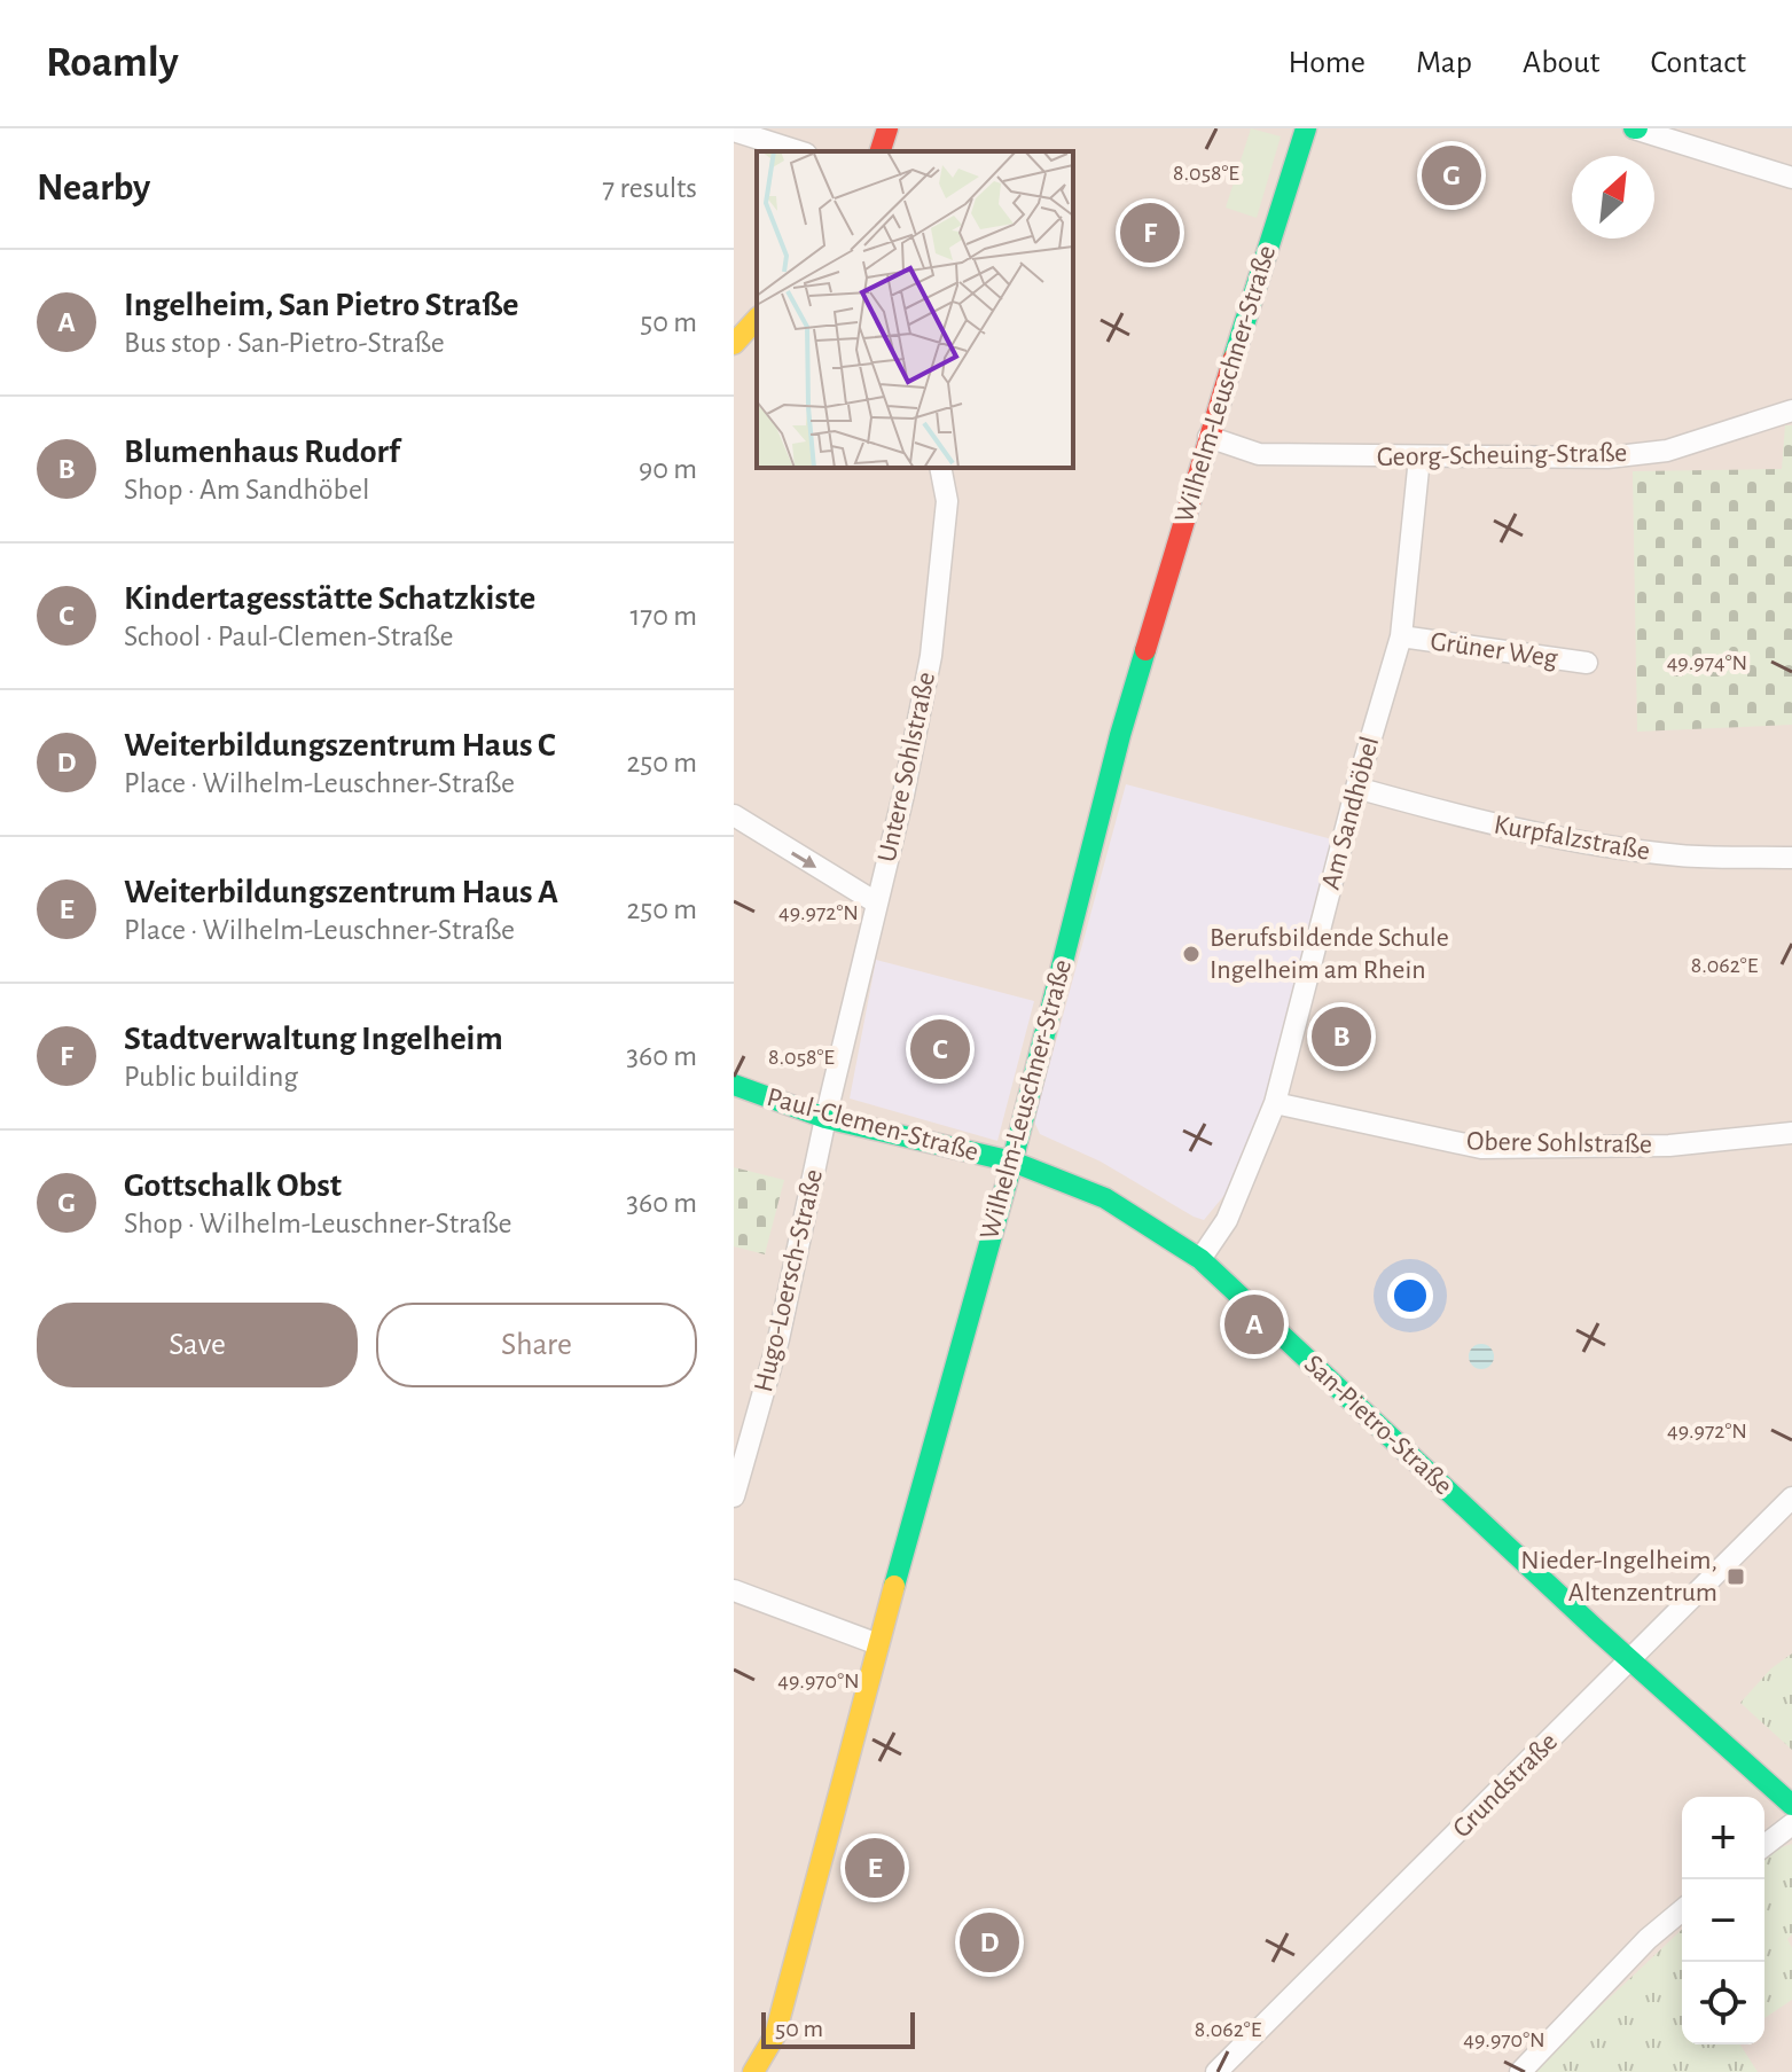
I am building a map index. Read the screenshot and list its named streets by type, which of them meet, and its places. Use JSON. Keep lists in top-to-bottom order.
{
  "streets": {
    "street": [
      "Wilhelm-Leuschner-Straße",
      "Georg-Scheuing-Straße",
      "Grüner Weg",
      "Untere Sohlstraße",
      "Am Sandhöbel",
      "Kurpfalzstraße",
      "Paul-Clemen-Straße",
      "Obere Sohlstraße",
      "Hugo-Loersch-Straße",
      "San-Pietro-Straße",
      "Grundstraße"
    ]
  },
  "crossings": [
    ["Wilhelm-Leuschner-Straße", "Georg-Scheuing-Straße"],
    ["Wilhelm-Leuschner-Straße", "Paul-Clemen-Straße"],
    ["Wilhelm-Leuschner-Straße", "San-Pietro-Straße"],
    ["Georg-Scheuing-Straße", "Am Sandhöbel"],
    ["Grüner Weg", "Am Sandhöbel"],
    ["Untere Sohlstraße", "Paul-Clemen-Straße"],
    ["Untere Sohlstraße", "Hugo-Loersch-Straße"],
    ["Am Sandhöbel", "Kurpfalzstraße"],
    ["Am Sandhöbel", "Obere Sohlstraße"],
    ["Am Sandhöbel", "San-Pietro-Straße"],
    ["Paul-Clemen-Straße", "Hugo-Loersch-Straße"],
    ["Paul-Clemen-Straße", "San-Pietro-Straße"],
    ["San-Pietro-Straße", "Grundstraße"]
  ],
  "places": {
    "other": ["Berufsbildende Schule Ingelheim am Rhein"],
    "transit": ["Nieder-Ingelheim, Altenzentrum"]
  },
  "scale_bar": "50 m",
  "north": "top right",
  "page": {
    "header": "Roamly",
    "nav": [
      "Home",
      "Map",
      "About",
      "Contact"
    ],
    "heading": ["Nearby", "7 results"],
    "pins": [
      "G",
      "F",
      "B",
      "C",
      "A",
      "E",
      "D"
    ],
    "list": [
      {
        "mark": "A",
        "name": "Ingelheim, San Pietro Straße",
        "note": "Bus stop · San-Pietro-Straße",
        "value": "50 m"
      },
      {
        "mark": "B",
        "name": "Blumenhaus Rudorf",
        "note": "Shop · Am Sandhöbel",
        "value": "90 m"
      },
      {
        "mark": "C",
        "name": "Kindertagesstätte Schatzkiste",
        "note": "School · Paul-Clemen-Straße",
        "value": "170 m"
      },
      {
        "mark": "D",
        "name": "Weiterbildungszentrum Haus C",
        "note": "Place · Wilhelm-Leuschner-Straße",
        "value": "250 m"
      },
      {
        "mark": "E",
        "name": "Weiterbildungszentrum Haus A",
        "note": "Place · Wilhelm-Leuschner-Straße",
        "value": "250 m"
      },
      {
        "mark": "F",
        "name": "Stadtverwaltung Ingelheim",
        "note": "Public building",
        "value": "360 m"
      },
      {
        "mark": "G",
        "name": "Gottschalk Obst",
        "note": "Shop · Wilhelm-Leuschner-Straße",
        "value": "360 m"
      }
    ],
    "buttons": ["Save", "Share"],
    "map_buttons": ["+", "−"],
    "scale": "50 m"
  },
  "coordinates": [
    "8.058°E",
    "49.974°N",
    "49.972°N",
    "8.062°E",
    "49.970°N"
  ]
}
